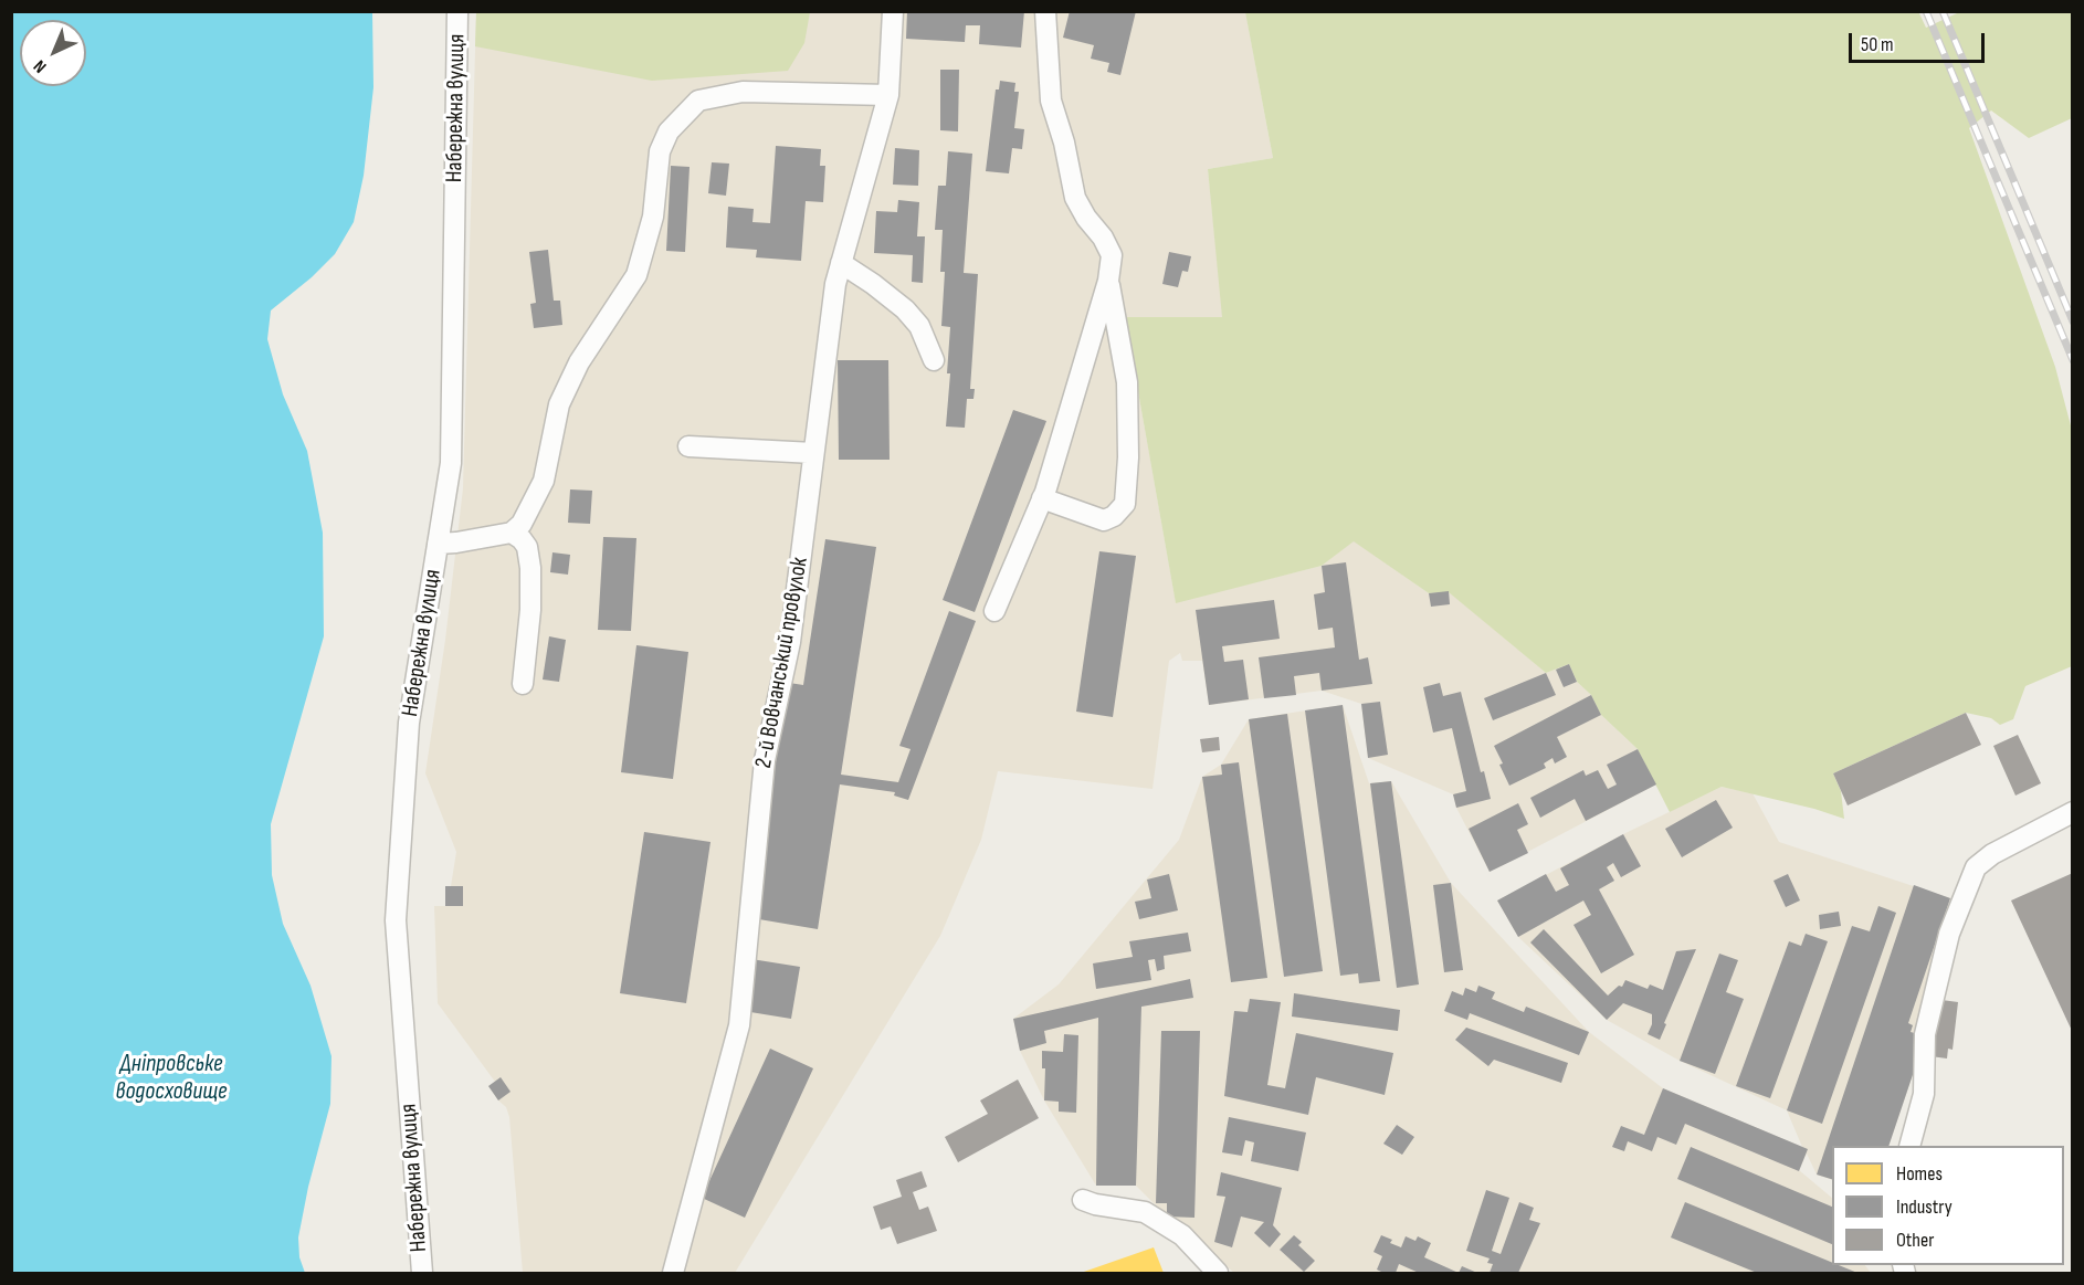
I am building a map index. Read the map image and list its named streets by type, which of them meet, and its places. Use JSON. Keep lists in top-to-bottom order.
{
  "streets": {
    "street": ["Набережна вулиця", "2-й Вовчанський провулок"]
  },
  "water": ["Дніпровське водосховище"],
  "legend": ["Homes", "Industry", "Other"],
  "scale_bar": "50 m",
  "north": "bottom left"
}
